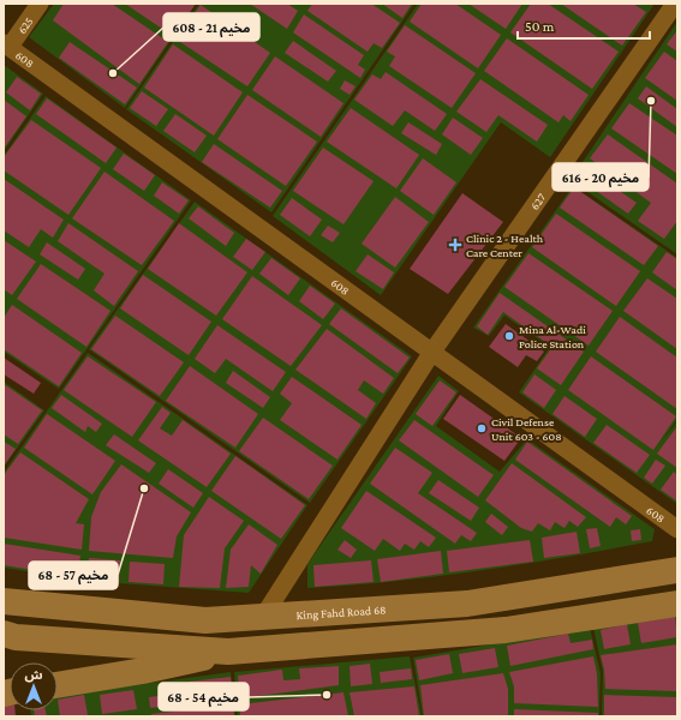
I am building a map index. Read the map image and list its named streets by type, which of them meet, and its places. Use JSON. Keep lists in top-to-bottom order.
{
  "streets": {
    "main road": ["King Fahd Road 68"],
    "street": ["625", "608", "627"]
  },
  "crossings": [
    ["625", "608"],
    ["608", "627"],
    ["627", "King Fahd Road 68"]
  ],
  "places": {
    "other": [
      "مخيم 21 - 608",
      "مخيم 20 - 616",
      "Mina Al-Wadi Police Station",
      "Civil Defense Unit 603 - 608",
      "مخيم 57 - 68",
      "مخيم 54 - 68"
    ],
    "health": ["Clinic 2 - Health Care Center"]
  },
  "scale_bar": "50 m",
  "north": "top"
}
